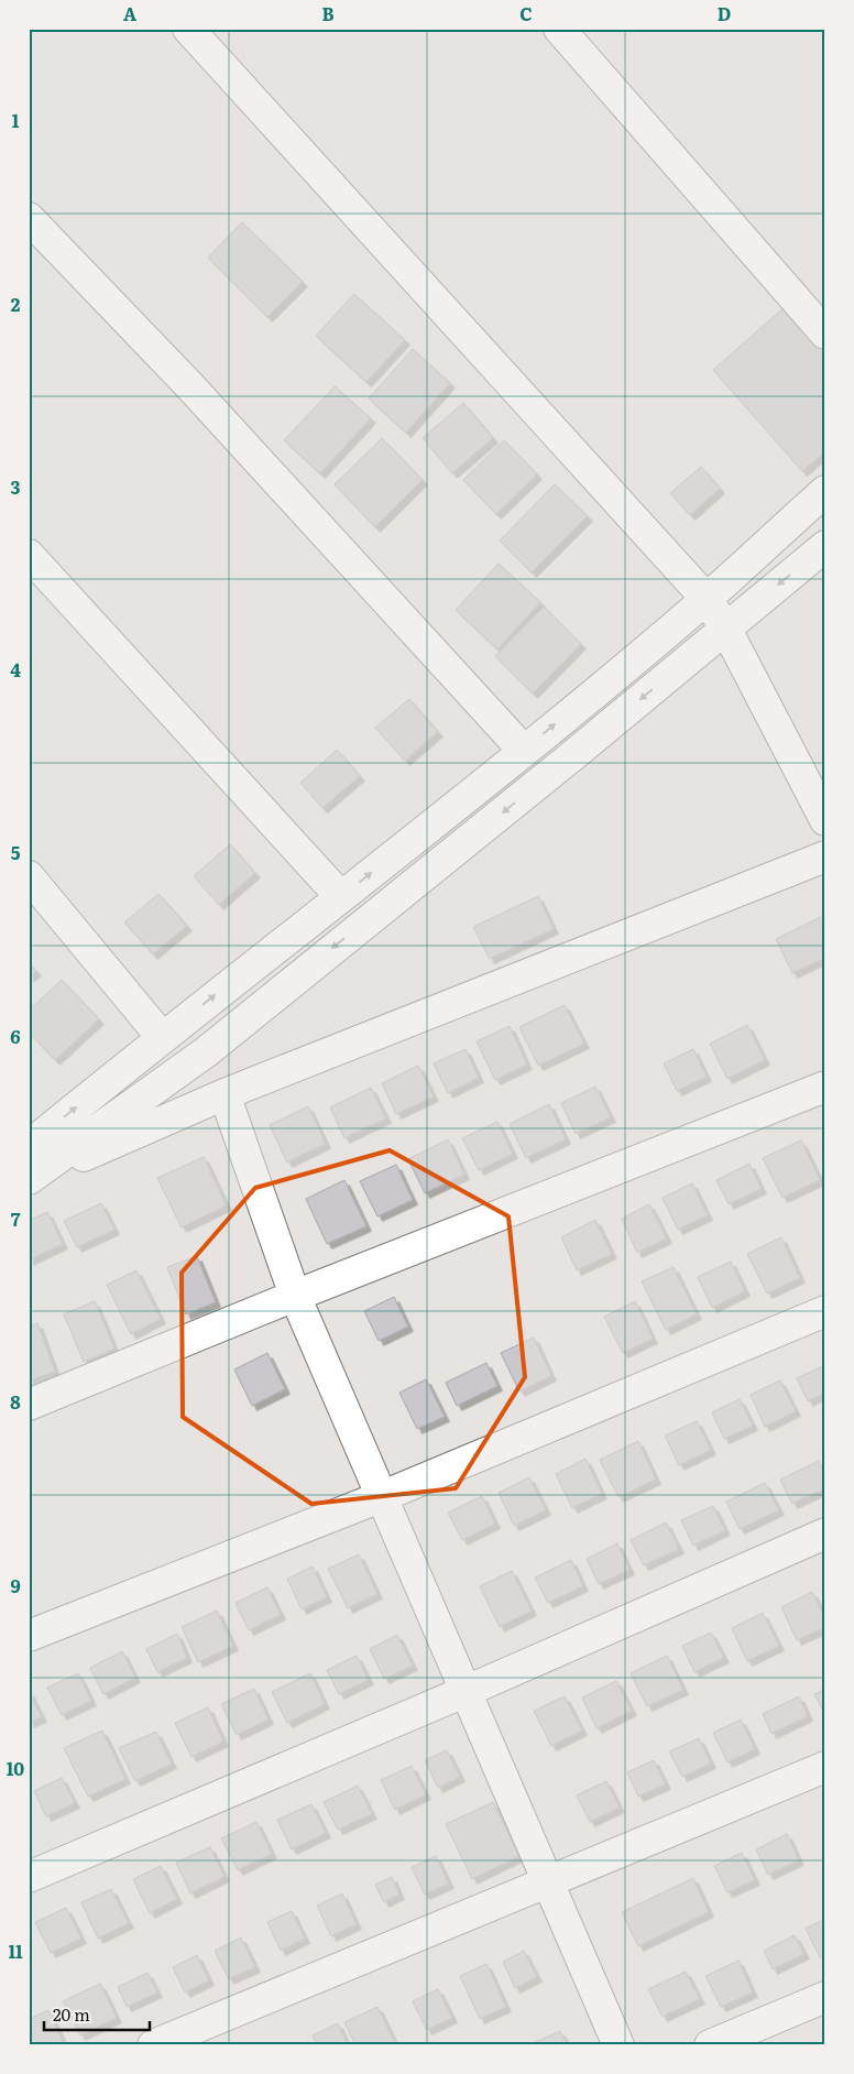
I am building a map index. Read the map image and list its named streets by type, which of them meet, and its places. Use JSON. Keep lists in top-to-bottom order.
{
  "scale_bar": "20 m",
  "grid": {
    "columns": [
      "A",
      "B",
      "C",
      "D"
    ],
    "rows": [
      "1",
      "2",
      "3",
      "4",
      "5",
      "6",
      "7",
      "8",
      "9",
      "10",
      "11"
    ]
  }
}
